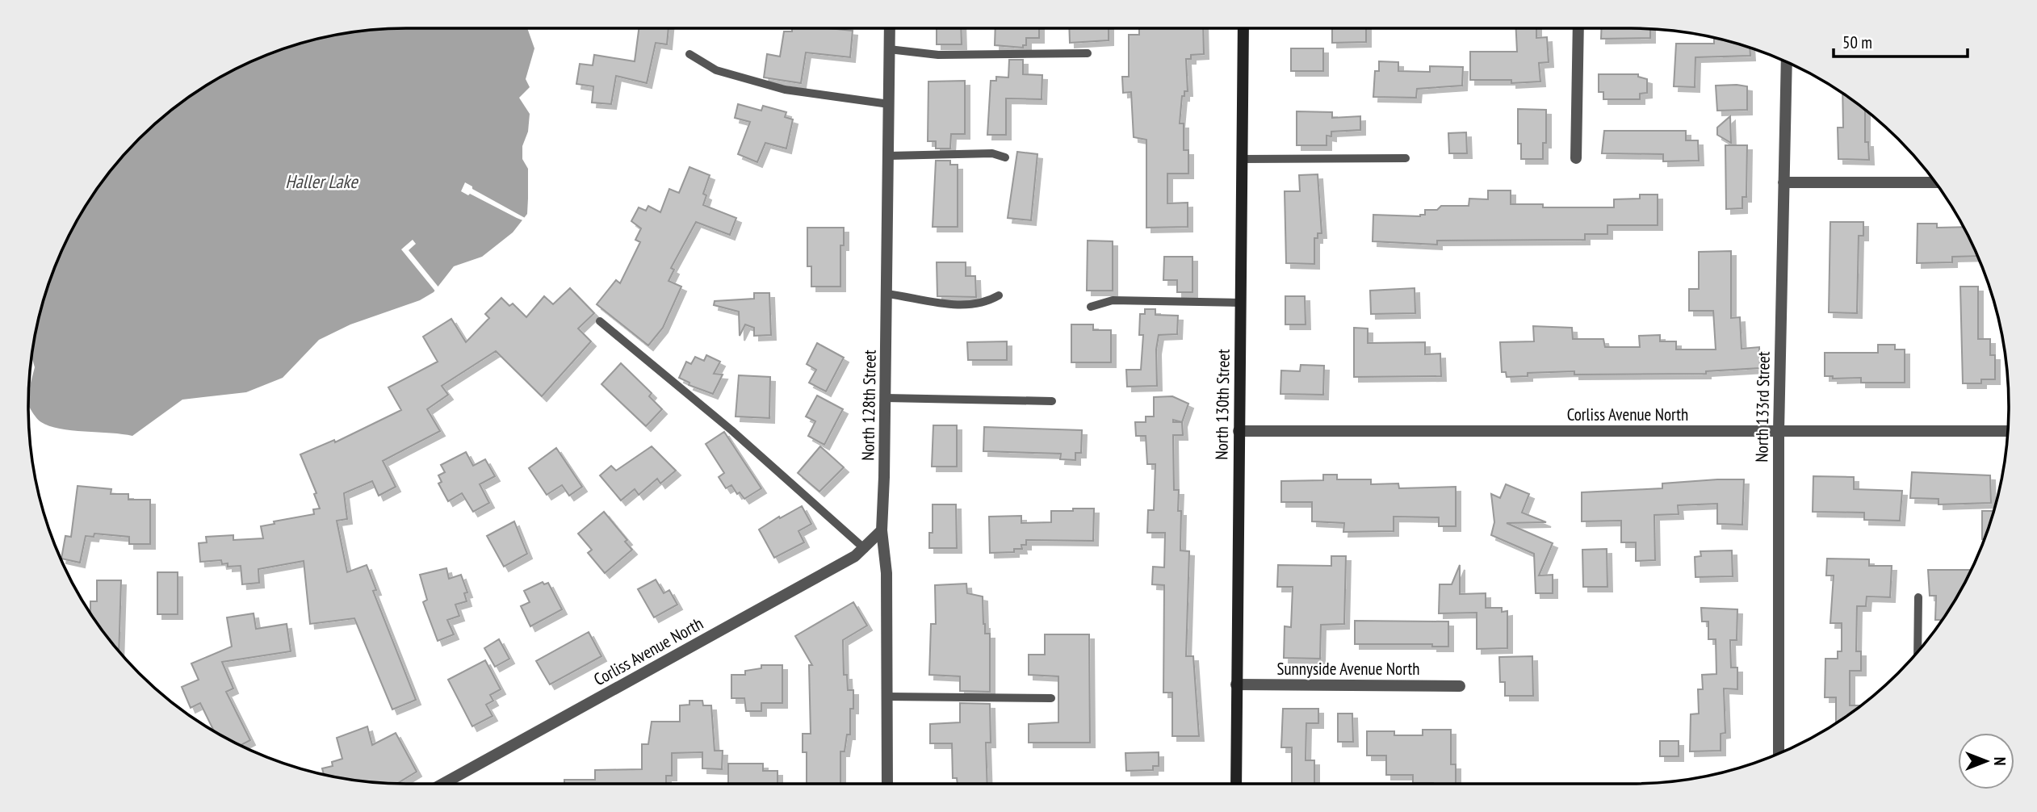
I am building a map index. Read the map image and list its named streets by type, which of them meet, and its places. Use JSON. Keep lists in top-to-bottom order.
{
  "streets": {
    "main road": ["North 130th Street"],
    "street": [
      "North 128th Street",
      "North 133rd Street",
      "Corliss Avenue North",
      "Sunnyside Avenue North"
    ]
  },
  "crossings": [
    ["North 130th Street", "Corliss Avenue North"],
    ["North 130th Street", "Sunnyside Avenue North"],
    ["North 128th Street", "Corliss Avenue North"],
    ["North 133rd Street", "Corliss Avenue North"]
  ],
  "water": ["Haller Lake"],
  "scale_bar": "50 m",
  "north": "right"
}
